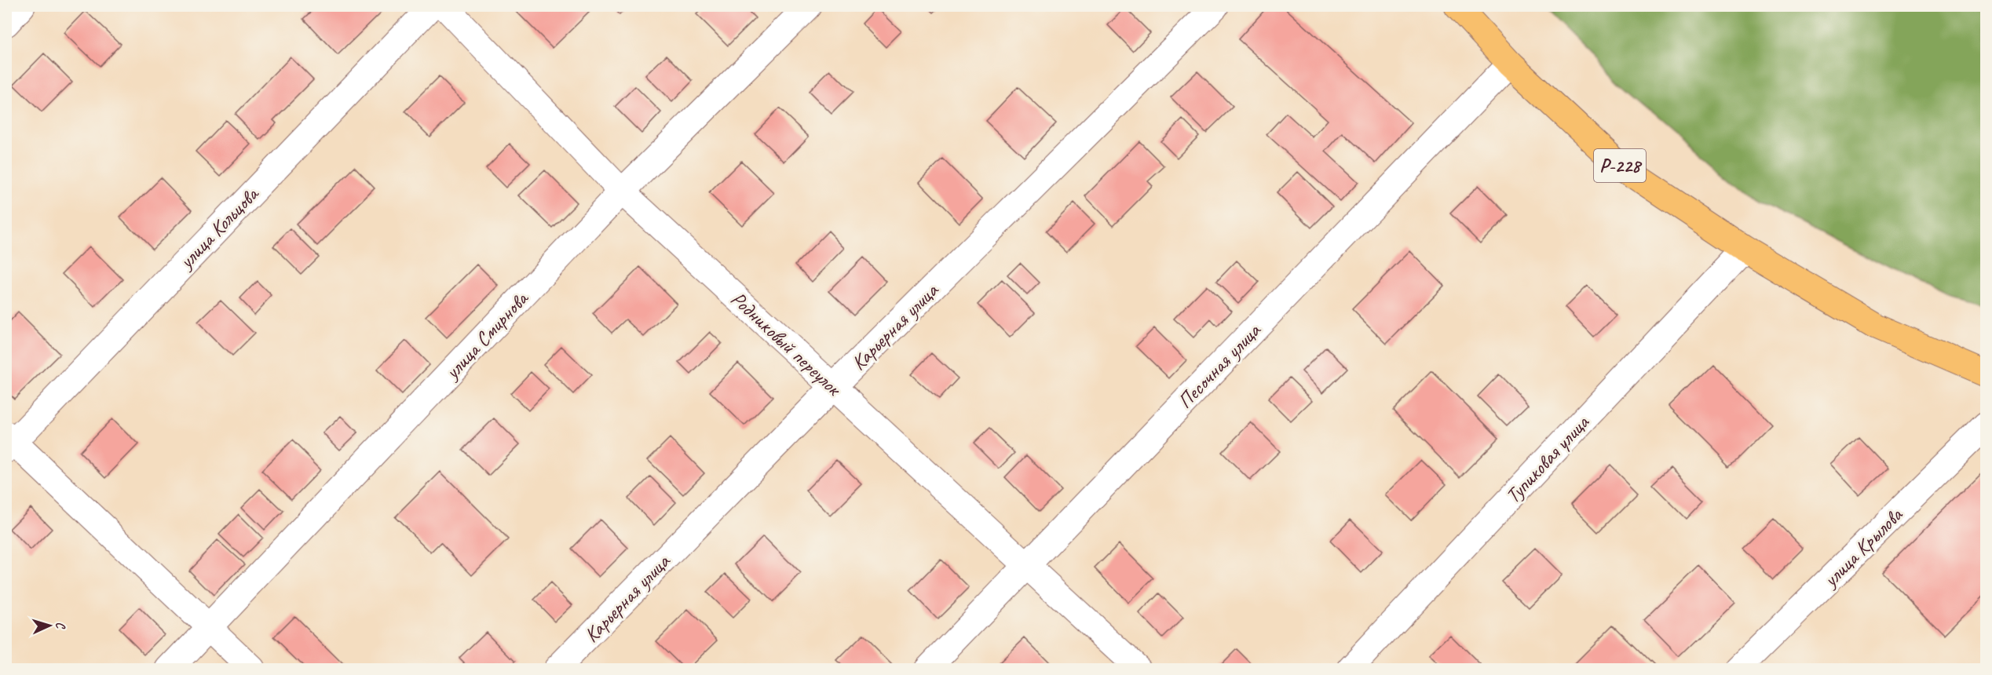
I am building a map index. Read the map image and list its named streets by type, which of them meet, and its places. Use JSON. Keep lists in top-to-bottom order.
{
  "streets": {
    "main road": ["Р-228"],
    "street": [
      "улица Кольцова",
      "Карьерная улица",
      "улица Смирнова",
      "Родниковый переулок",
      "Песочная улица",
      "Тупиковая улица",
      "улица Крылова"
    ]
  },
  "crossings": [
    ["Р-228", "Песочная улица"],
    ["Р-228", "Тупиковая улица"],
    ["Карьерная улица", "Родниковый переулок"],
    ["улица Смирнова", "Родниковый переулок"],
    ["Родниковый переулок", "Песочная улица"]
  ],
  "north": "right"
}
